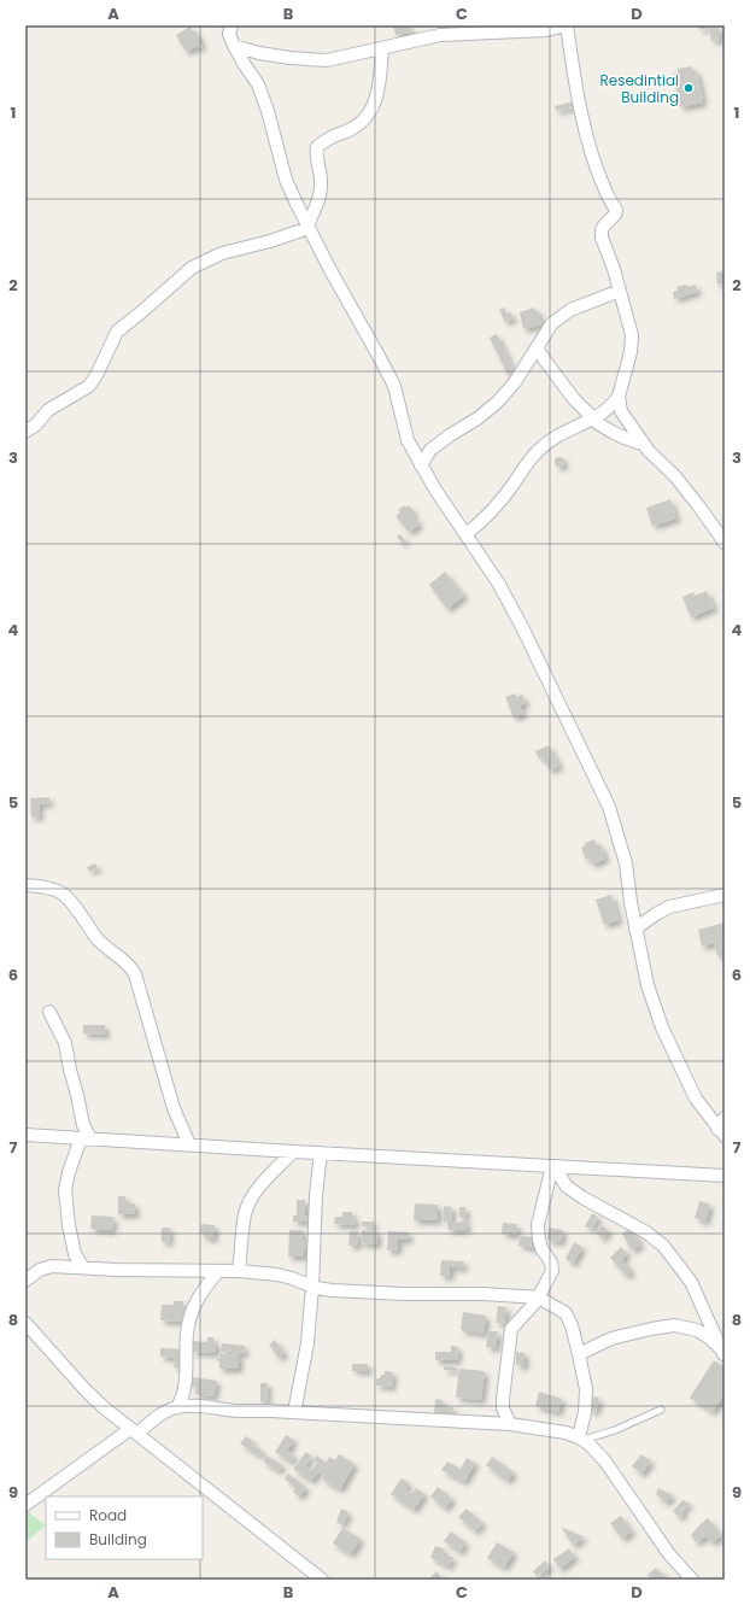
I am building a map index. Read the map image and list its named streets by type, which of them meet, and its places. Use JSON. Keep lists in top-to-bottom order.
{
  "places": ["Resedintial Building"],
  "legend": ["Road", "Building"],
  "grid": {
    "columns": [
      "A",
      "B",
      "C",
      "D"
    ],
    "rows": [
      "1",
      "2",
      "3",
      "4",
      "5",
      "6",
      "7",
      "8",
      "9"
    ]
  }
}
